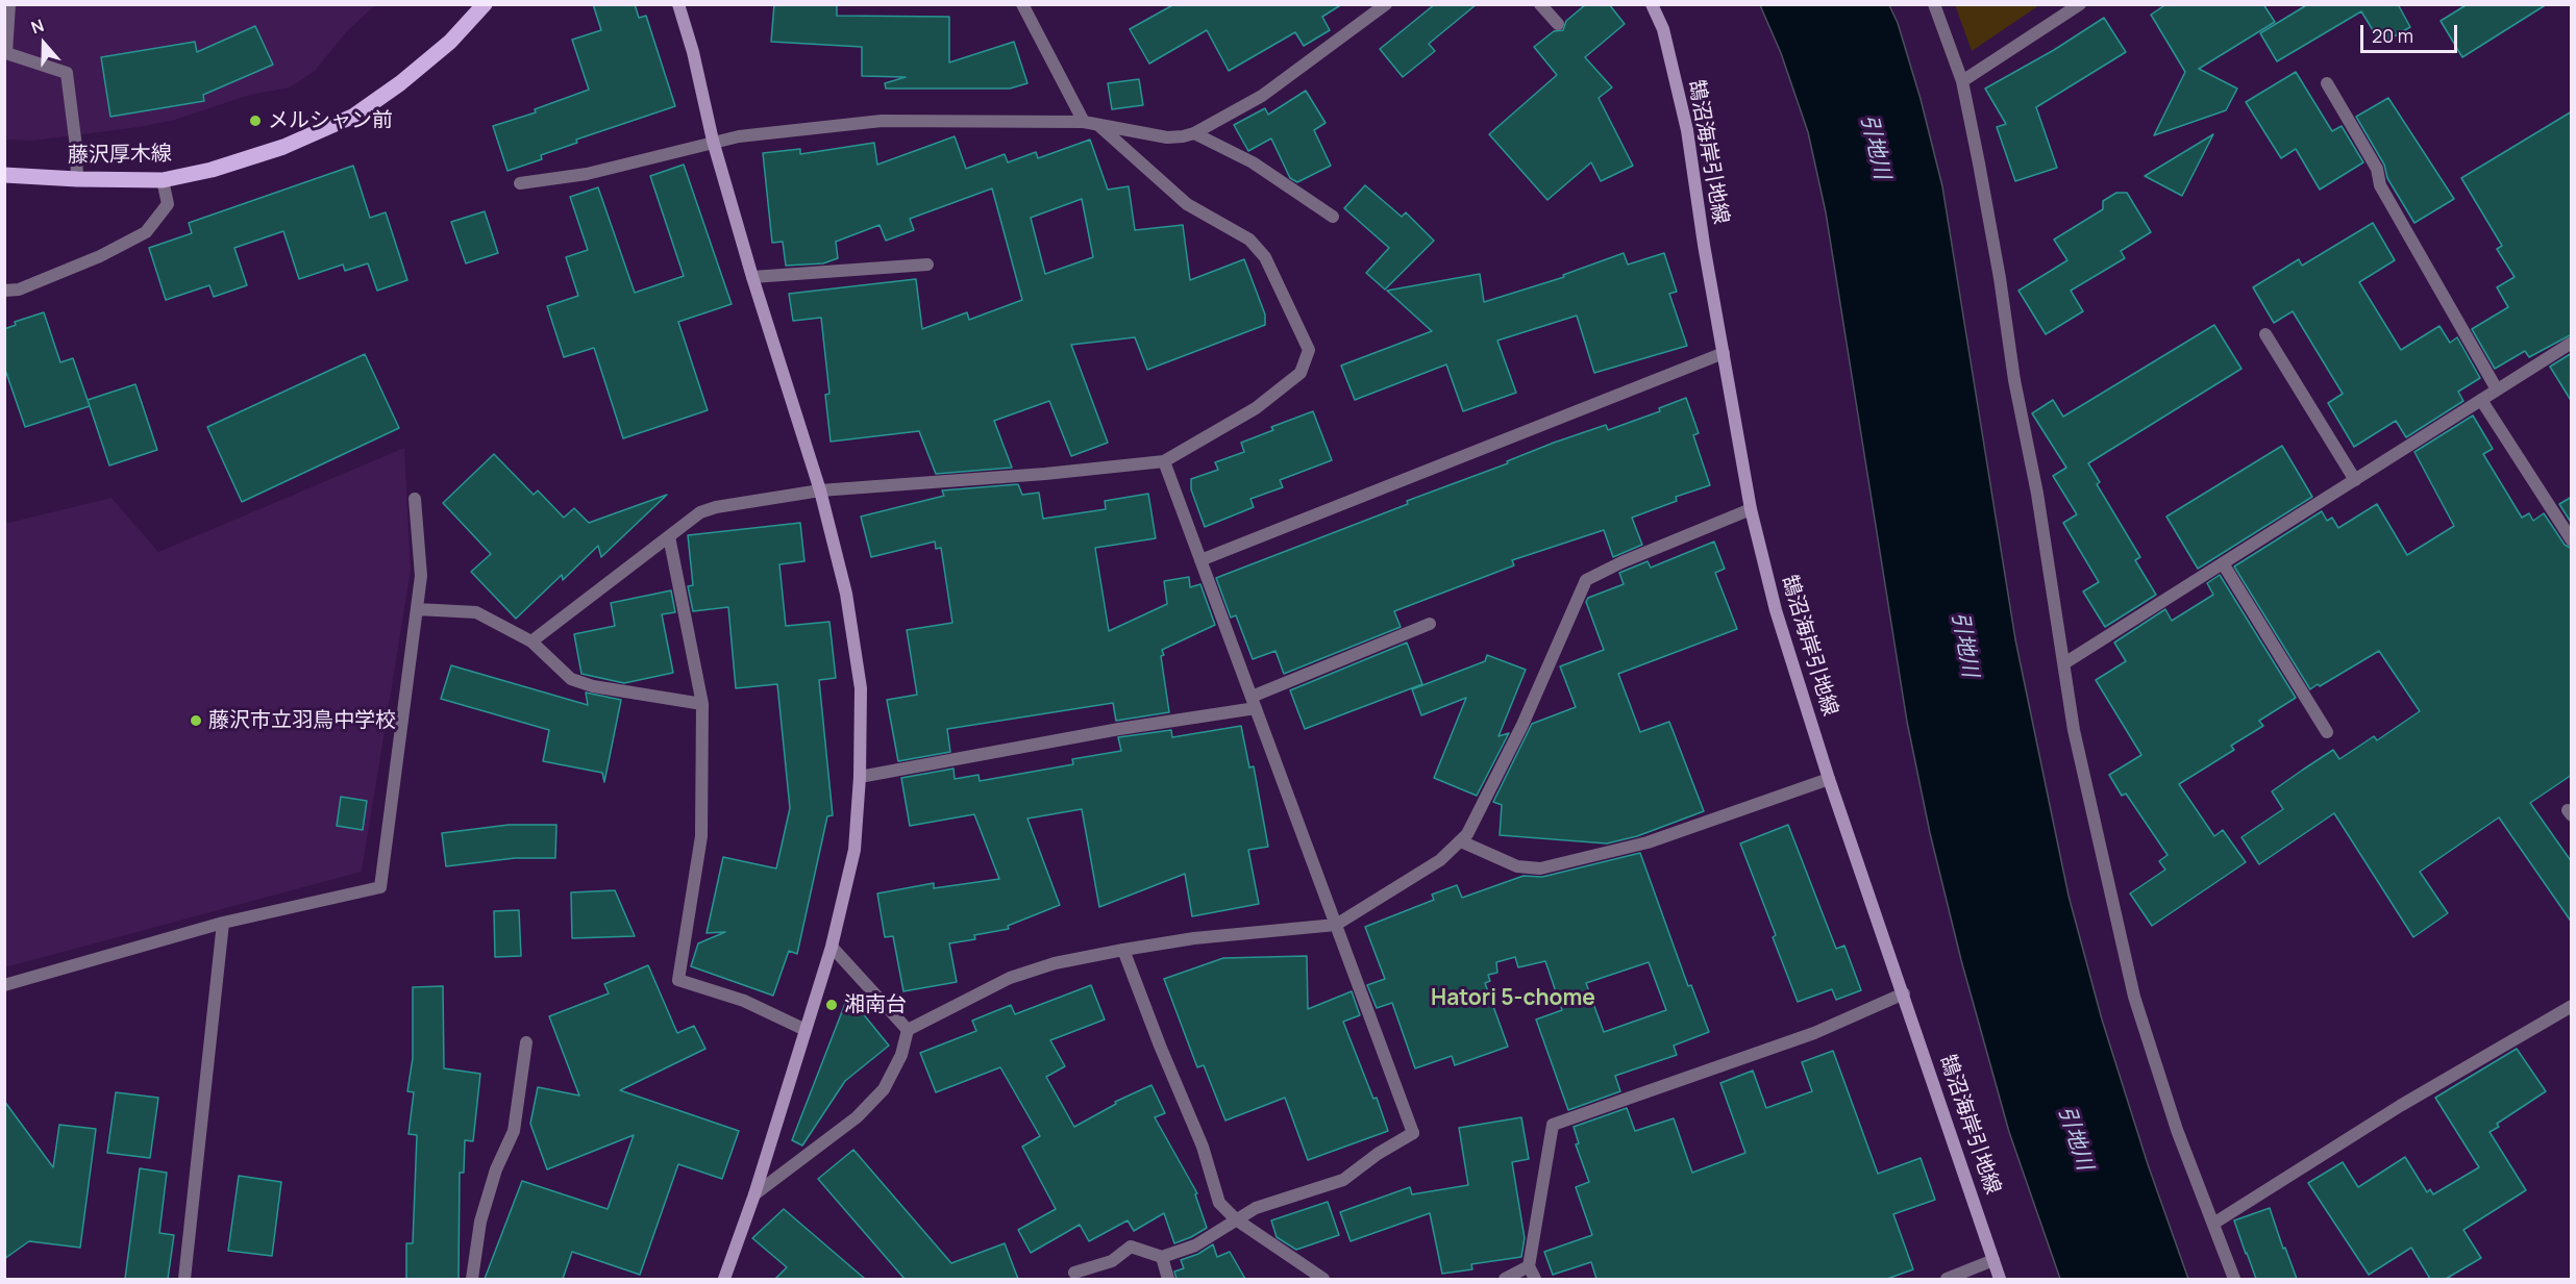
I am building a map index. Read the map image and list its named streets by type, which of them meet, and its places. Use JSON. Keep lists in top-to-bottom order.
{
  "streets": {
    "main road": ["藤沢厚木線"],
    "street": ["鵠沼海岸引地線"]
  },
  "districts": ["Hatori 5-chome"],
  "water": ["引地川"],
  "places": ["メルシャン前", "藤沢市立羽鳥中学校", "湘南台"],
  "scale_bar": "20 m",
  "north": "top"
}
